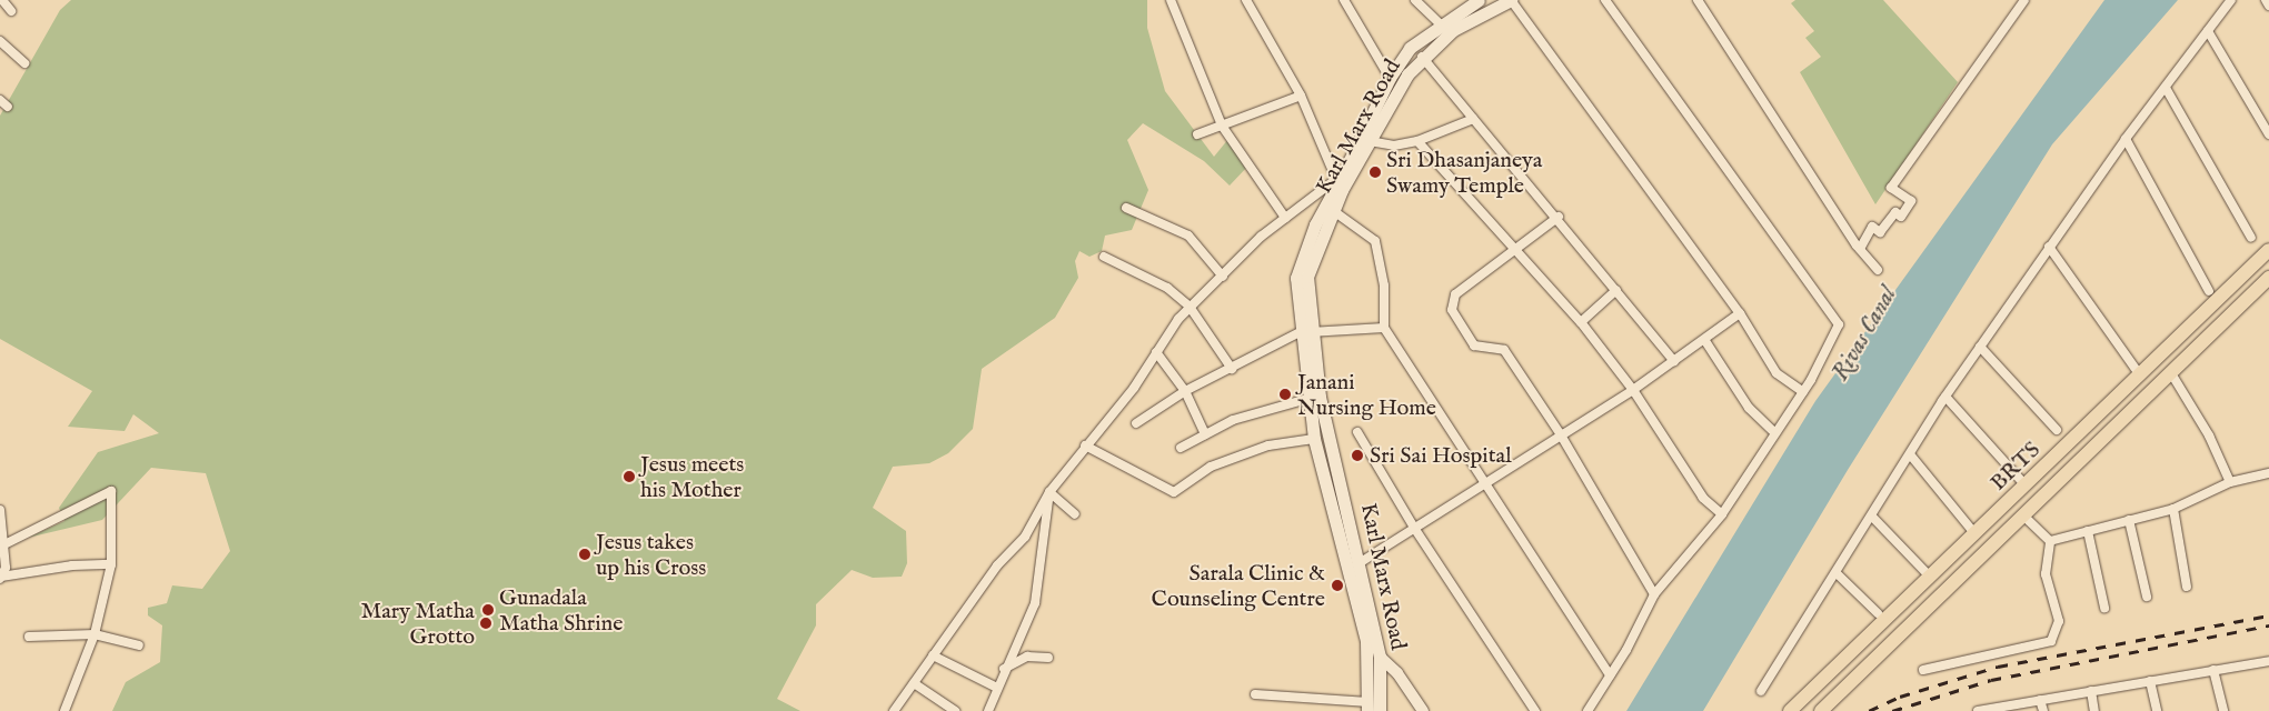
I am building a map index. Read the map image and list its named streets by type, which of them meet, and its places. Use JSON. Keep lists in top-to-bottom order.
{
  "streets": {
    "main road": ["Karl Marx Road", "BRTS"]
  },
  "water": ["Rivas Canal"],
  "places": [
    "Sri Dhasanjaneya Swamy Temple",
    "Janani Nursing Home",
    "Sri Sai Hospital",
    "Jesus meets his Mother",
    "Jesus takes up his Cross",
    "Sarala Clinic & Counseling Centre",
    "Gunadala Matha Shrine",
    "Mary Matha Grotto"
  ]
}
